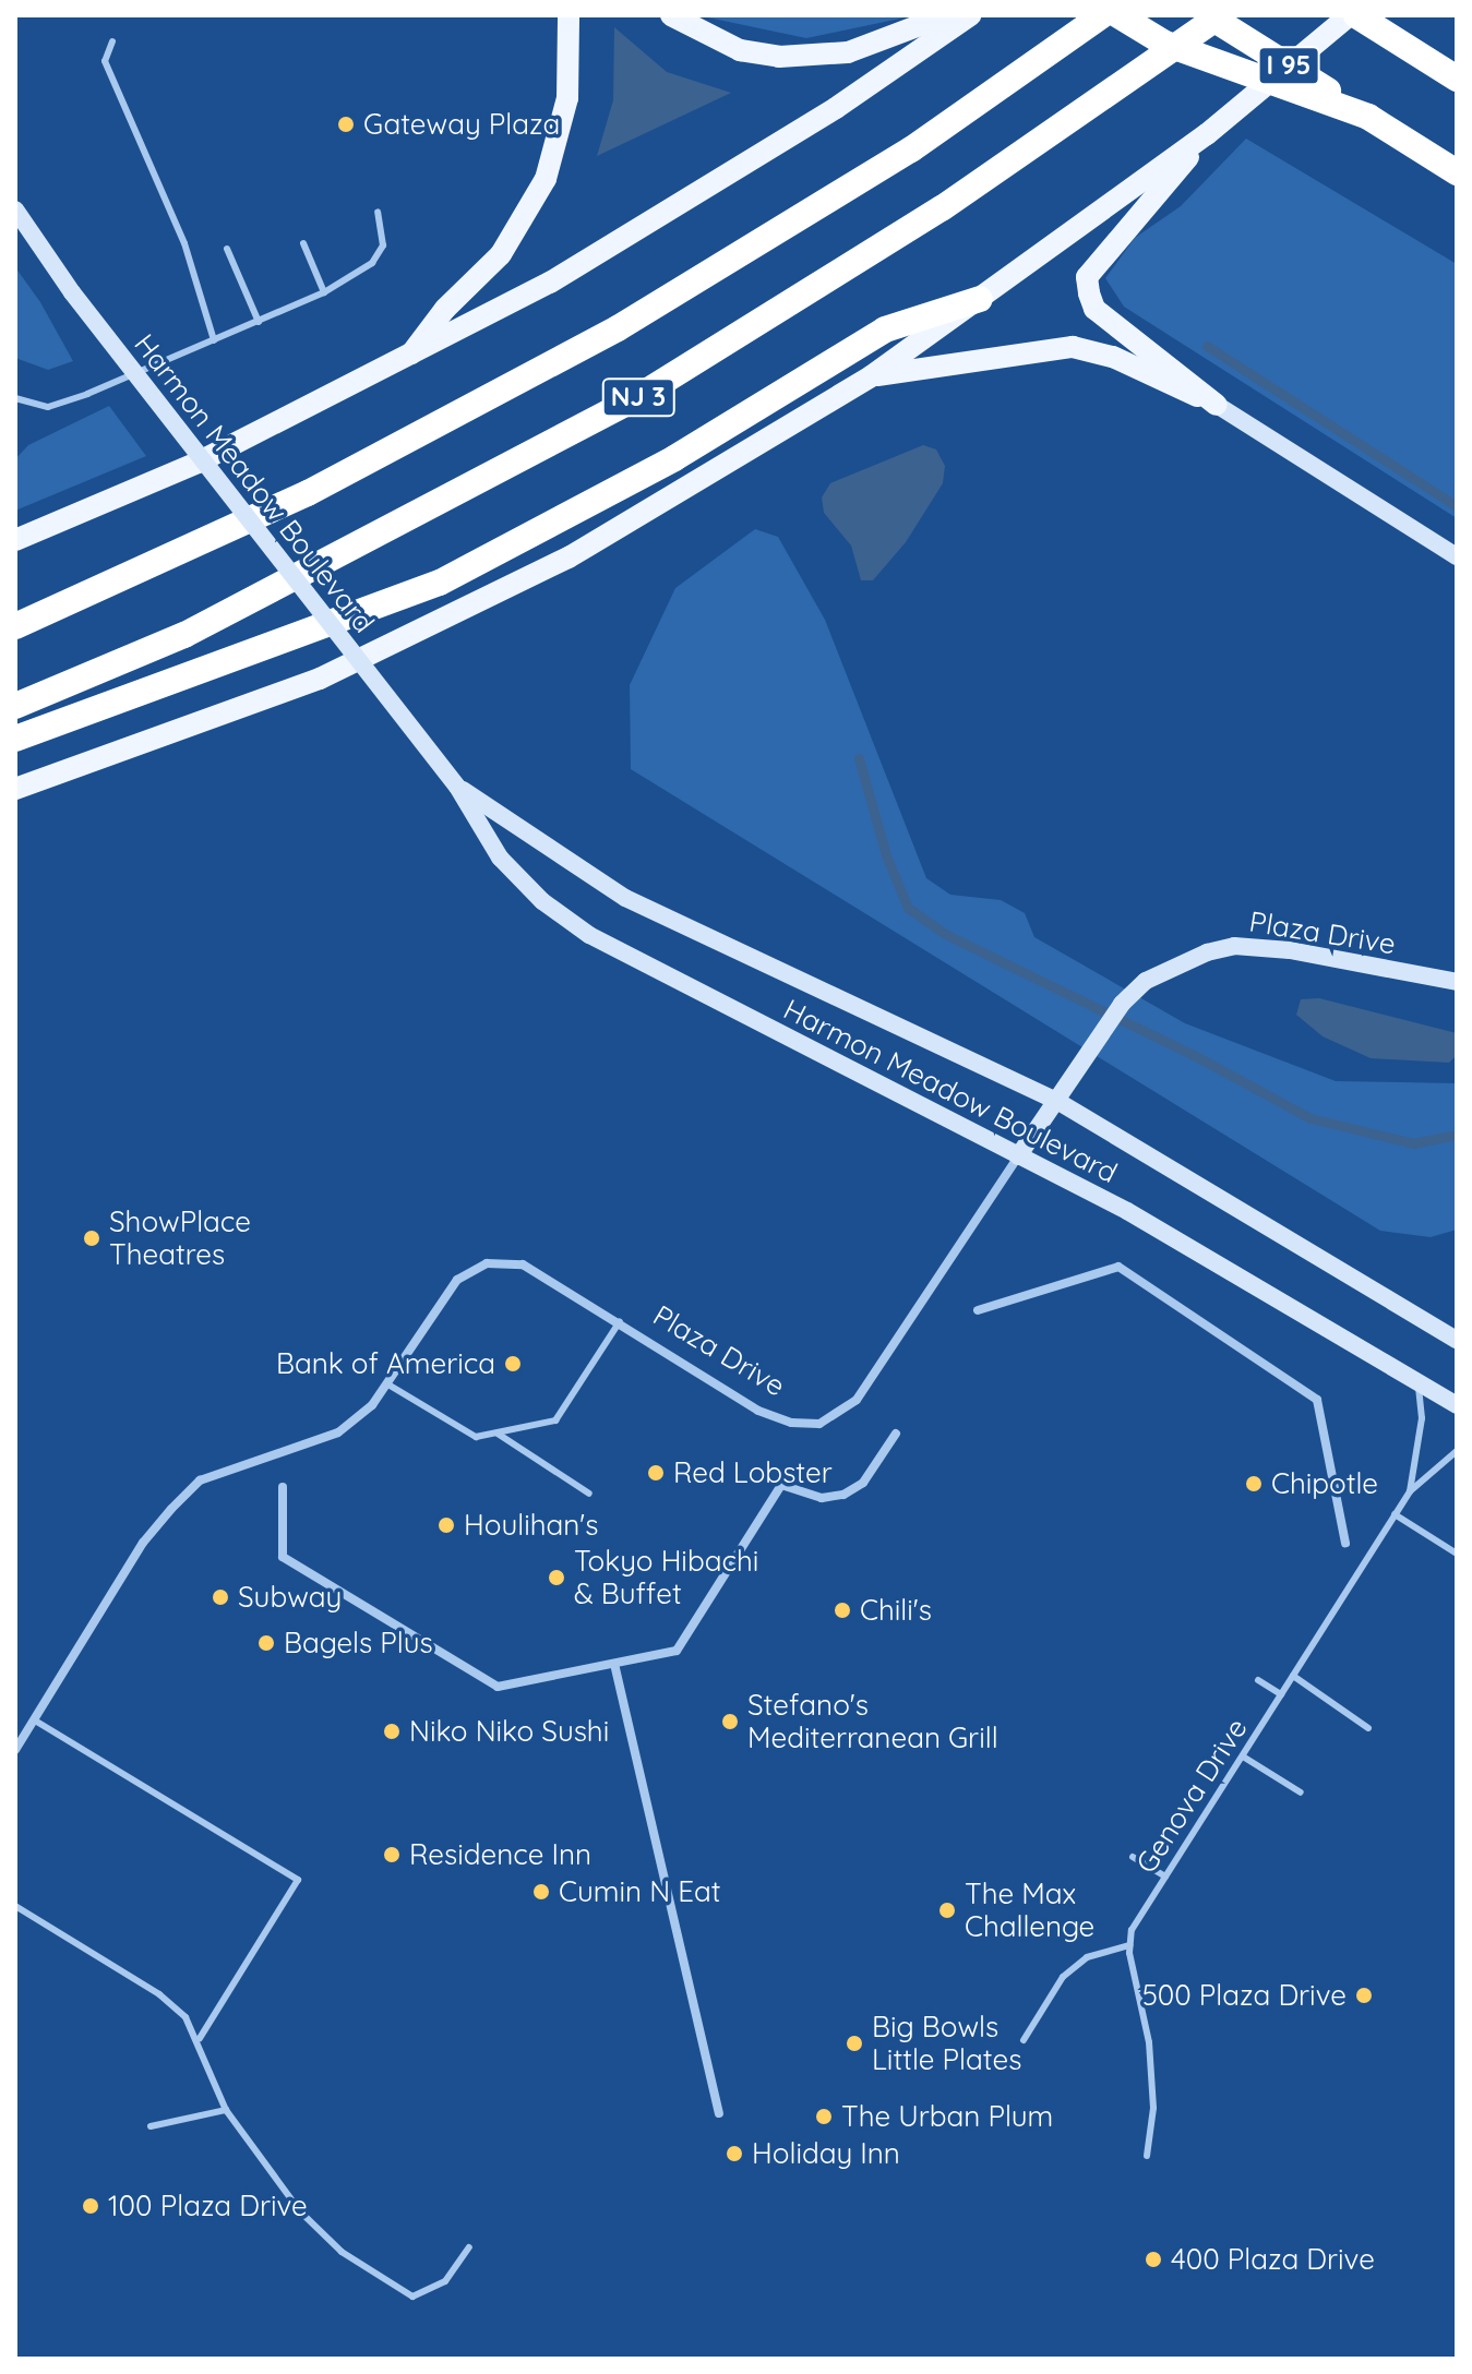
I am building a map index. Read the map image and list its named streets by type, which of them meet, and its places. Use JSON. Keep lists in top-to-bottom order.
{
  "streets": {
    "highway": ["I 95", "NJ 3"],
    "street": ["Harmon Meadow Boulevard", "Plaza Drive"],
    "lane": ["Genova Drive"]
  },
  "crossings": [
    ["Harmon Meadow Boulevard", "Plaza Drive"],
    ["Harmon Meadow Boulevard", "Genova Drive"]
  ],
  "places": [
    "Gateway Plaza",
    "ShowPlace Theatres",
    "Bank of America",
    "Red Lobster",
    "Chipotle",
    "Houlihan's",
    "Tokyo Hibachi & Buffet",
    "Subway",
    "Chili's",
    "Bagels Plus",
    "Stefano's Mediterranean Grill",
    "Niko Niko Sushi",
    "Residence Inn",
    "Cumin N Eat",
    "The Max Challenge",
    "500 Plaza Drive",
    "Big Bowls Little Plates",
    "The Urban Plum",
    "Holiday Inn",
    "100 Plaza Drive",
    "400 Plaza Drive"
  ]
}
